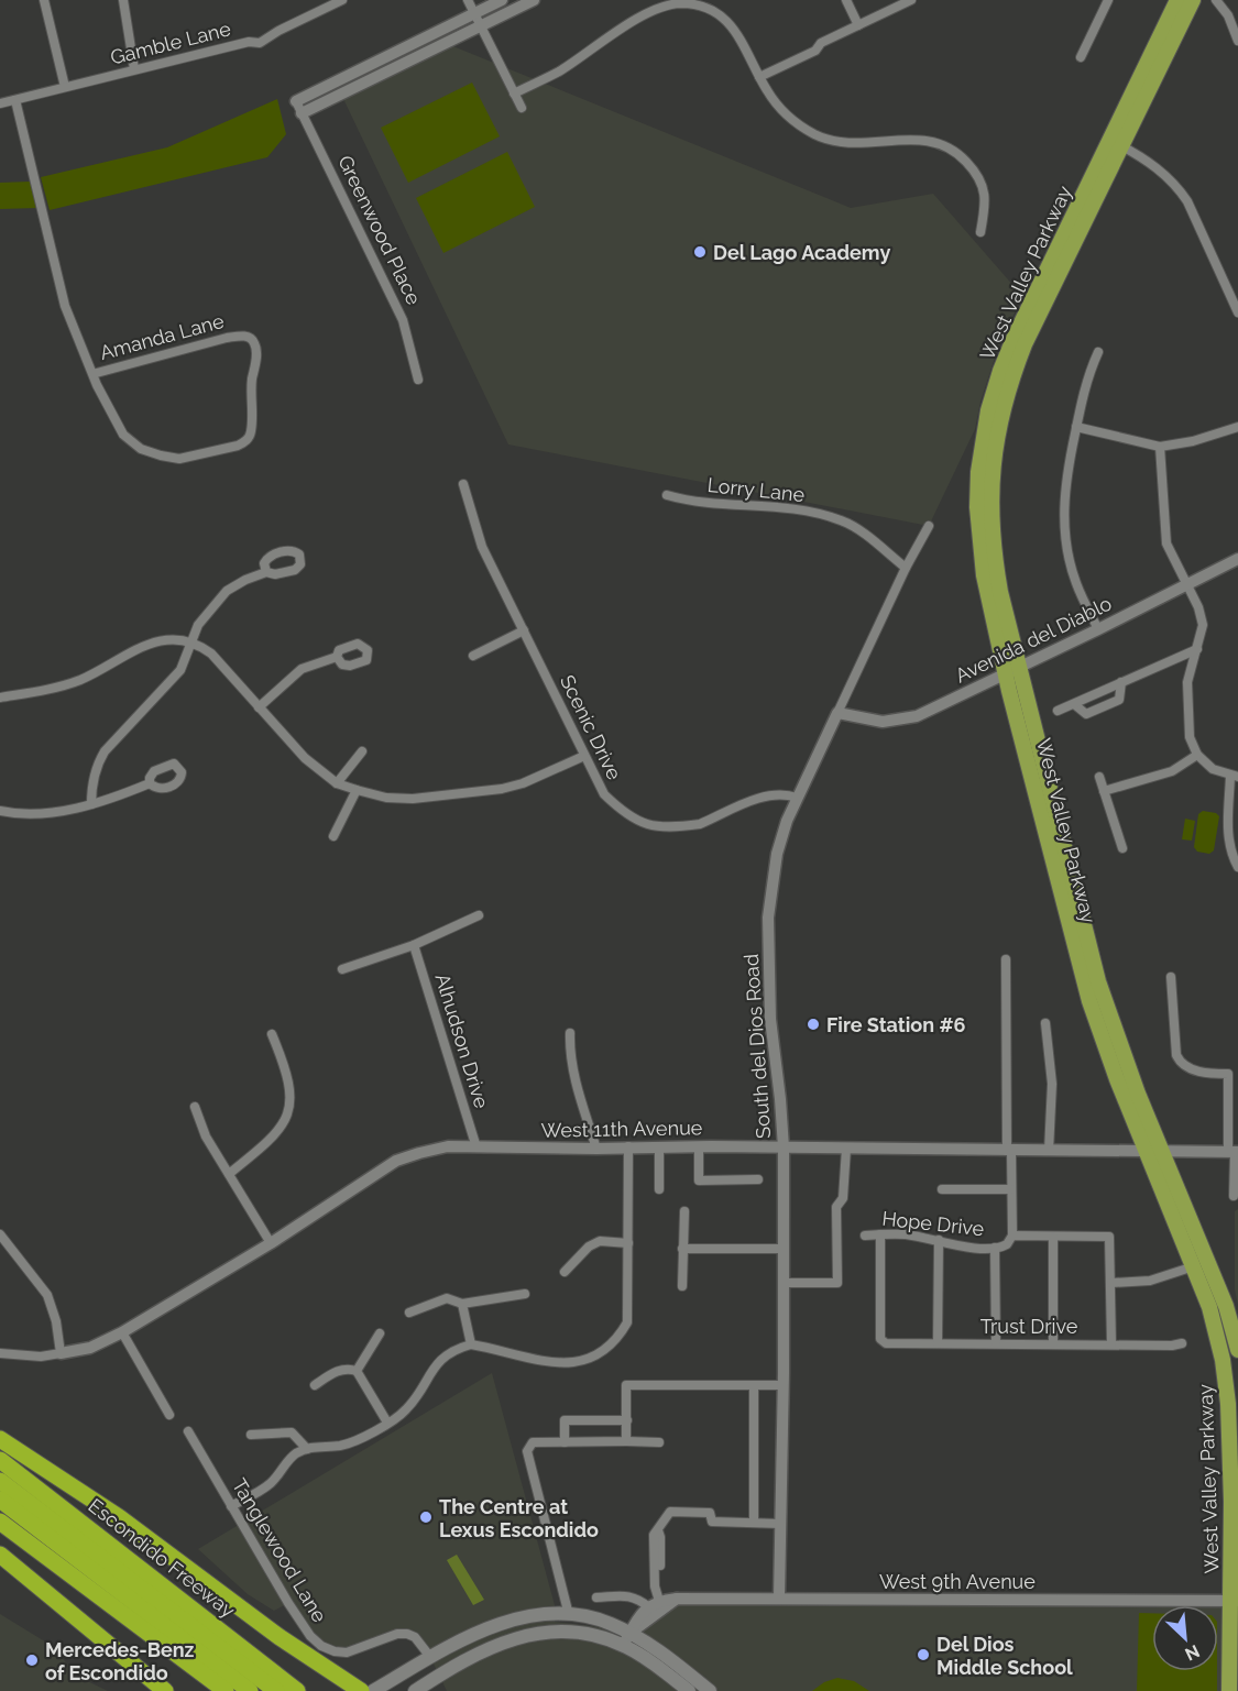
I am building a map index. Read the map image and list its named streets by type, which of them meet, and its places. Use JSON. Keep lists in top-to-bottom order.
{
  "streets": {
    "highway": ["Escondido Freeway"],
    "main road": ["West Valley Parkway"],
    "street": [
      "Gamble Lane",
      "Greenwood Place",
      "Amanda Lane",
      "Lorry Lane",
      "Avenida del Diablo",
      "Scenic Drive",
      "Alhudson Drive",
      "South del Dios Road",
      "West 11th Avenue",
      "Hope Drive",
      "Trust Drive",
      "Tanglewood Lane",
      "West 9th Avenue"
    ]
  },
  "crossings": [
    ["Gamble Lane", "Amanda Lane"],
    ["West Valley Parkway", "Avenida del Diablo"],
    ["West Valley Parkway", "West 11th Avenue"],
    ["West Valley Parkway", "West 9th Avenue"],
    ["Lorry Lane", "South del Dios Road"],
    ["Avenida del Diablo", "South del Dios Road"],
    ["Scenic Drive", "South del Dios Road"],
    ["Alhudson Drive", "West 11th Avenue"],
    ["South del Dios Road", "West 11th Avenue"],
    ["South del Dios Road", "West 9th Avenue"],
    ["Hope Drive", "Trust Drive"]
  ],
  "places": [
    "Del Lago Academy",
    "Fire Station #6",
    "The Centre at Lexus Escondido",
    "Del Dios Middle School",
    "Mercedes-Benz of Escondido"
  ],
  "north": "bottom right"
}
